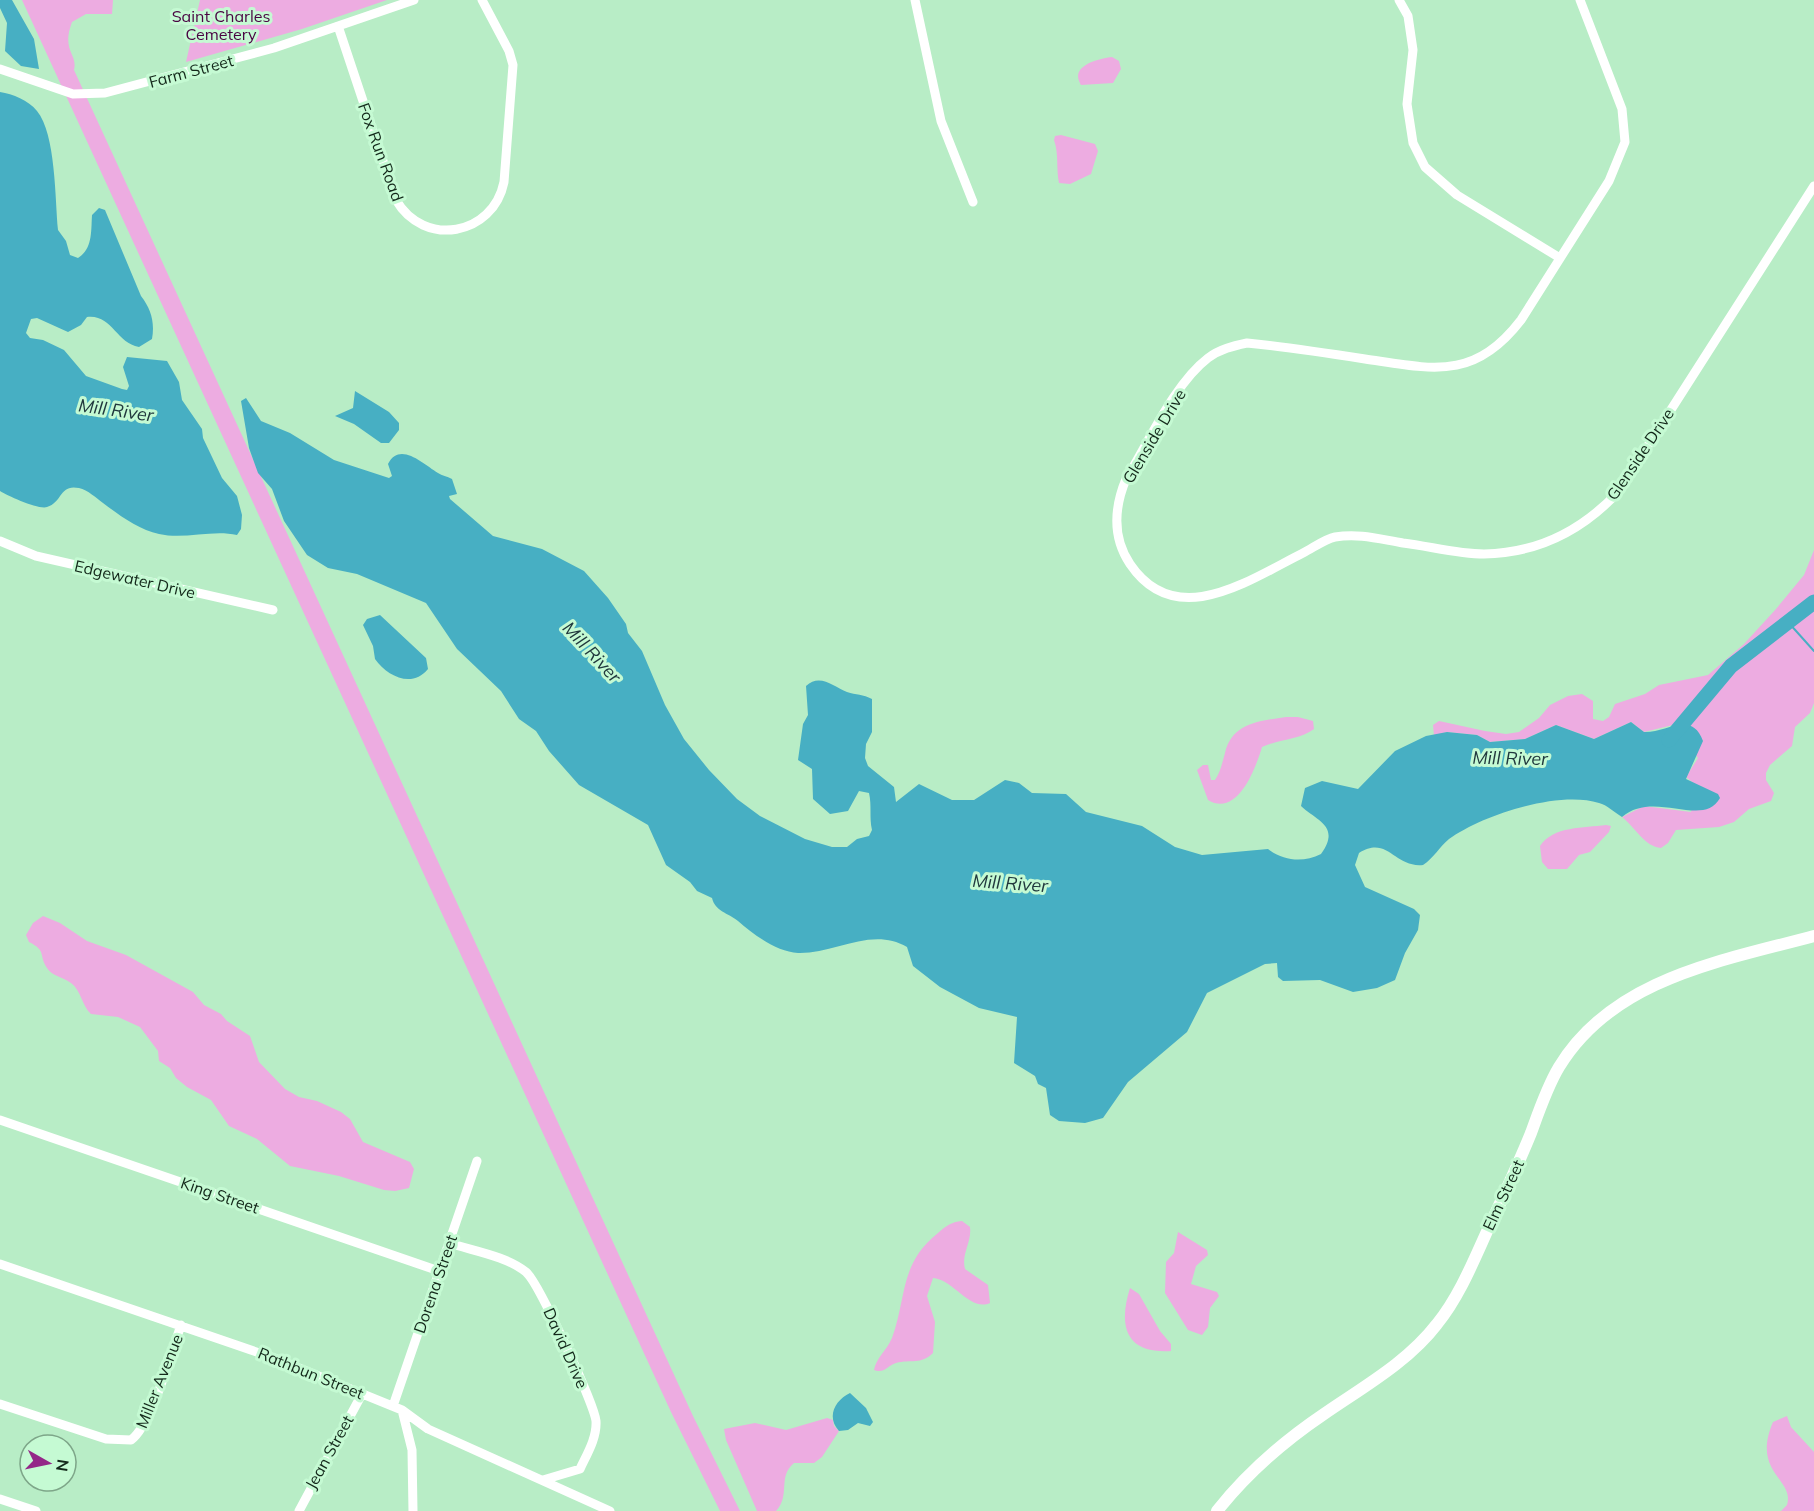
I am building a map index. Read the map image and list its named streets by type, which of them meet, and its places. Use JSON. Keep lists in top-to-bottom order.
{
  "streets": {
    "main road": ["Elm Street"],
    "street": [
      "Farm Street",
      "Fox Run Road",
      "Glenside Drive",
      "Edgewater Drive",
      "King Street",
      "Dorena Street",
      "David Drive",
      "Rathbun Street",
      "Miller Avenue",
      "Jean Street"
    ]
  },
  "crossings": [
    ["Farm Street", "Fox Run Road"],
    ["King Street", "Dorena Street"],
    ["Dorena Street", "David Drive"],
    ["Dorena Street", "Rathbun Street"],
    ["David Drive", "Rathbun Street"],
    ["Rathbun Street", "Miller Avenue"],
    ["Rathbun Street", "Jean Street"]
  ],
  "water": ["Mill River"],
  "parks": ["Saint Charles Cemetery"],
  "north": "right"
}
